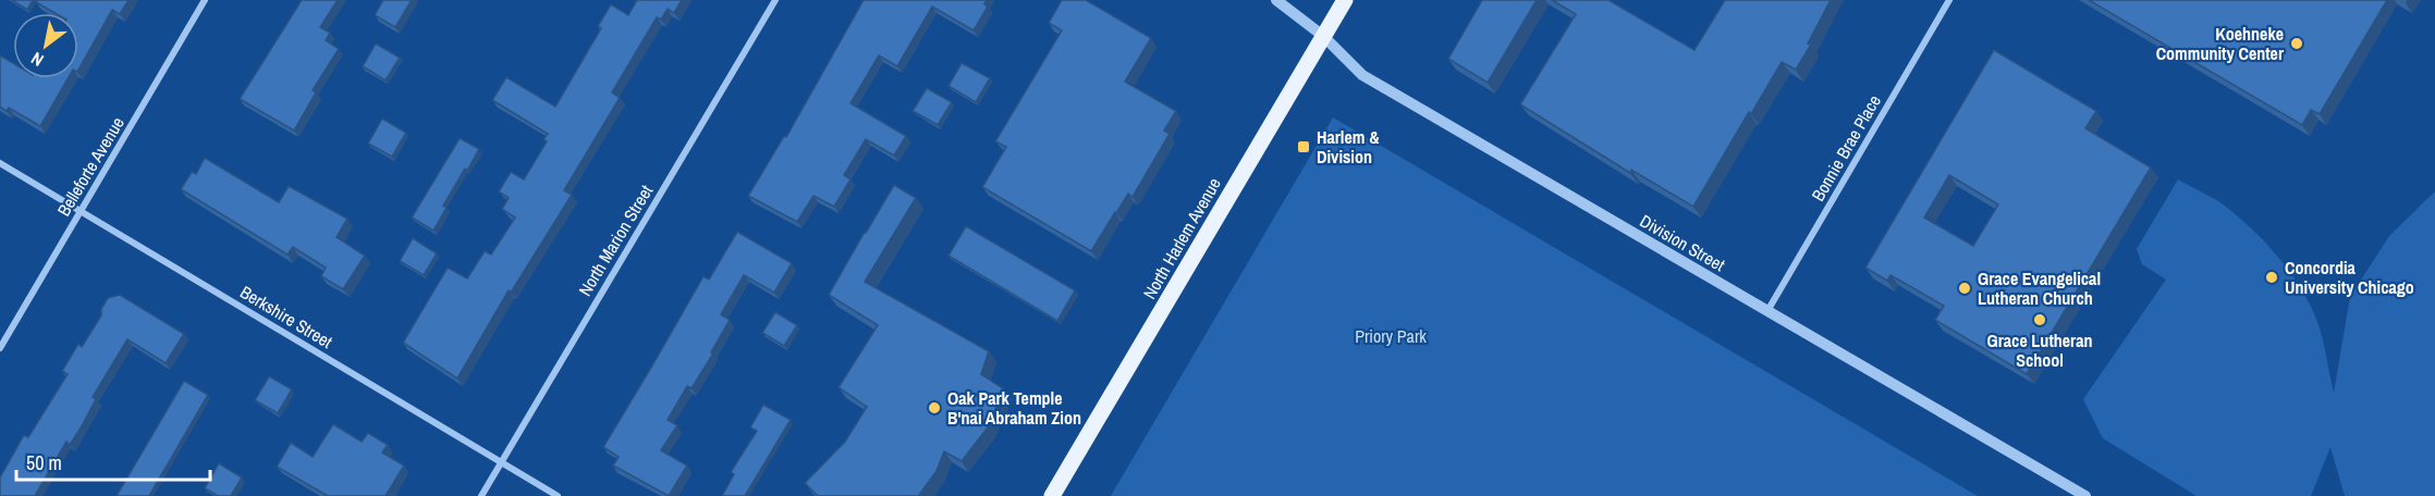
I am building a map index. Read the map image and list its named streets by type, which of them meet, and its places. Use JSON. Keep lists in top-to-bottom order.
{
  "streets": {
    "main road": ["North Harlem Avenue"],
    "street": [
      "Bonnie Brae Place",
      "Belleforte Avenue",
      "North Marion Street",
      "Division Street",
      "Berkshire Street"
    ]
  },
  "crossings": [
    ["Bonnie Brae Place", "Division Street"],
    ["Belleforte Avenue", "Berkshire Street"],
    ["North Harlem Avenue", "Division Street"],
    ["North Marion Street", "Berkshire Street"]
  ],
  "parks": ["Priory Park"],
  "places": {
    "other": [
      "Koehneke Community Center",
      "Concordia University Chicago",
      "Grace Evangelical Lutheran Church",
      "Grace Lutheran School",
      "Oak Park Temple B'nai Abraham Zion"
    ],
    "transit": ["Harlem & Division"]
  },
  "scale_bar": "50 m",
  "north": "bottom left"
}
